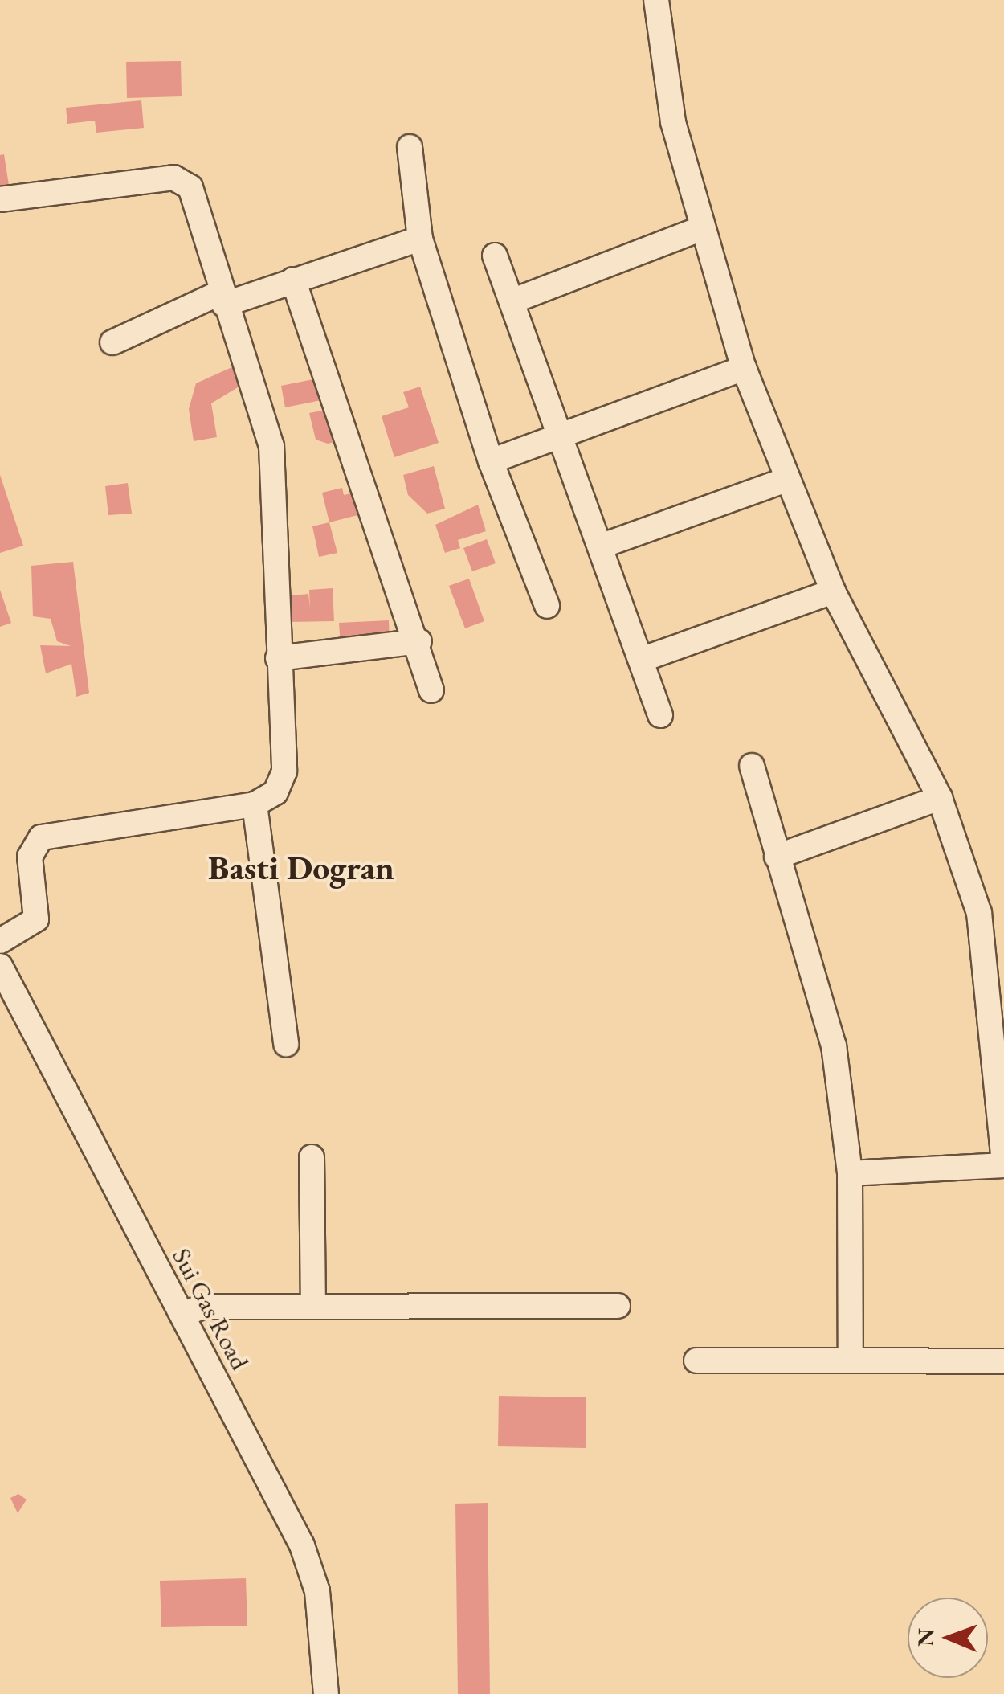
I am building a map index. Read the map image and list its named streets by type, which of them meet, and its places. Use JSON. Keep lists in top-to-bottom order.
{
  "streets": {
    "street": ["Sui Gas Road"]
  },
  "districts": ["Basti Dogran"],
  "north": "left"
}
